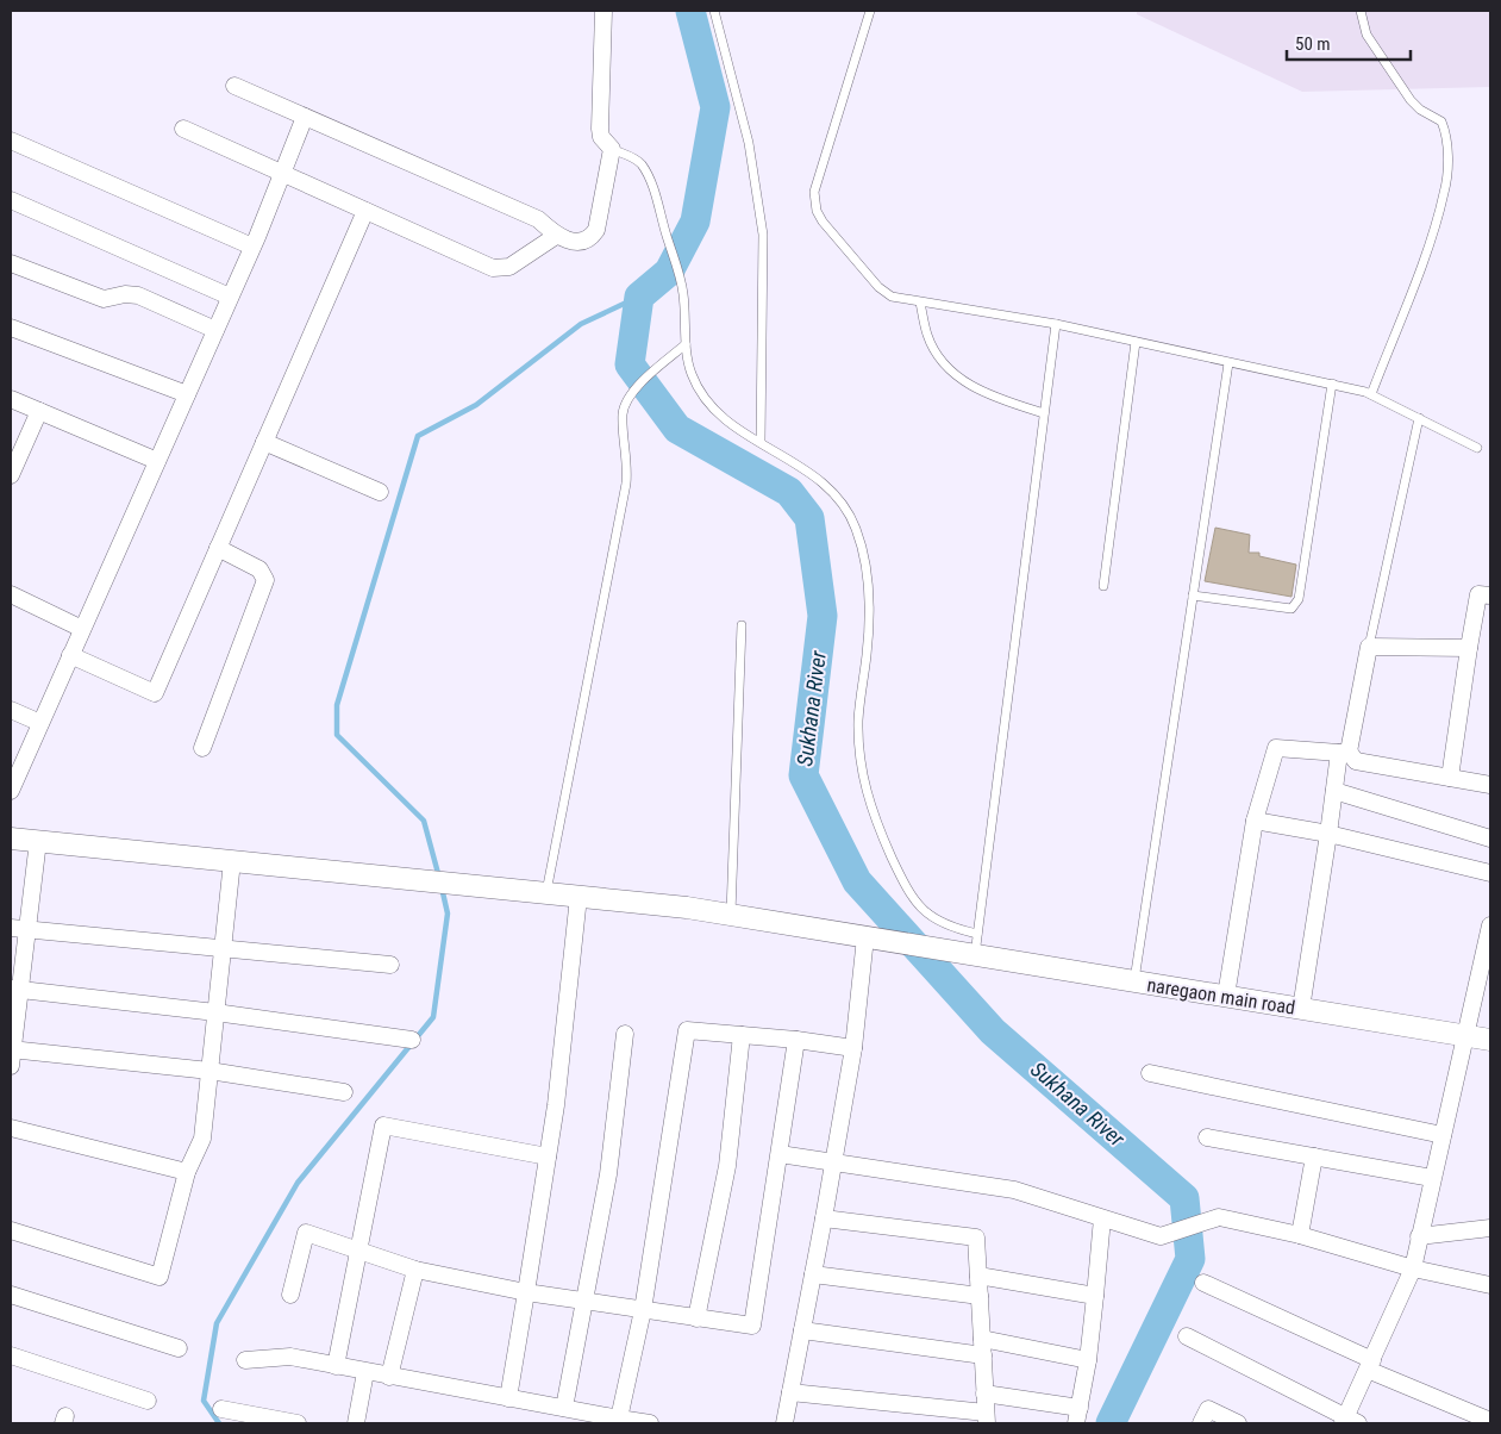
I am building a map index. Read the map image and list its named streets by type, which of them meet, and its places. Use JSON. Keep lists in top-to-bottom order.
{
  "streets": {
    "street": ["naregaon main road"]
  },
  "water": ["Sukhana River"],
  "scale_bar": "50 m"
}
